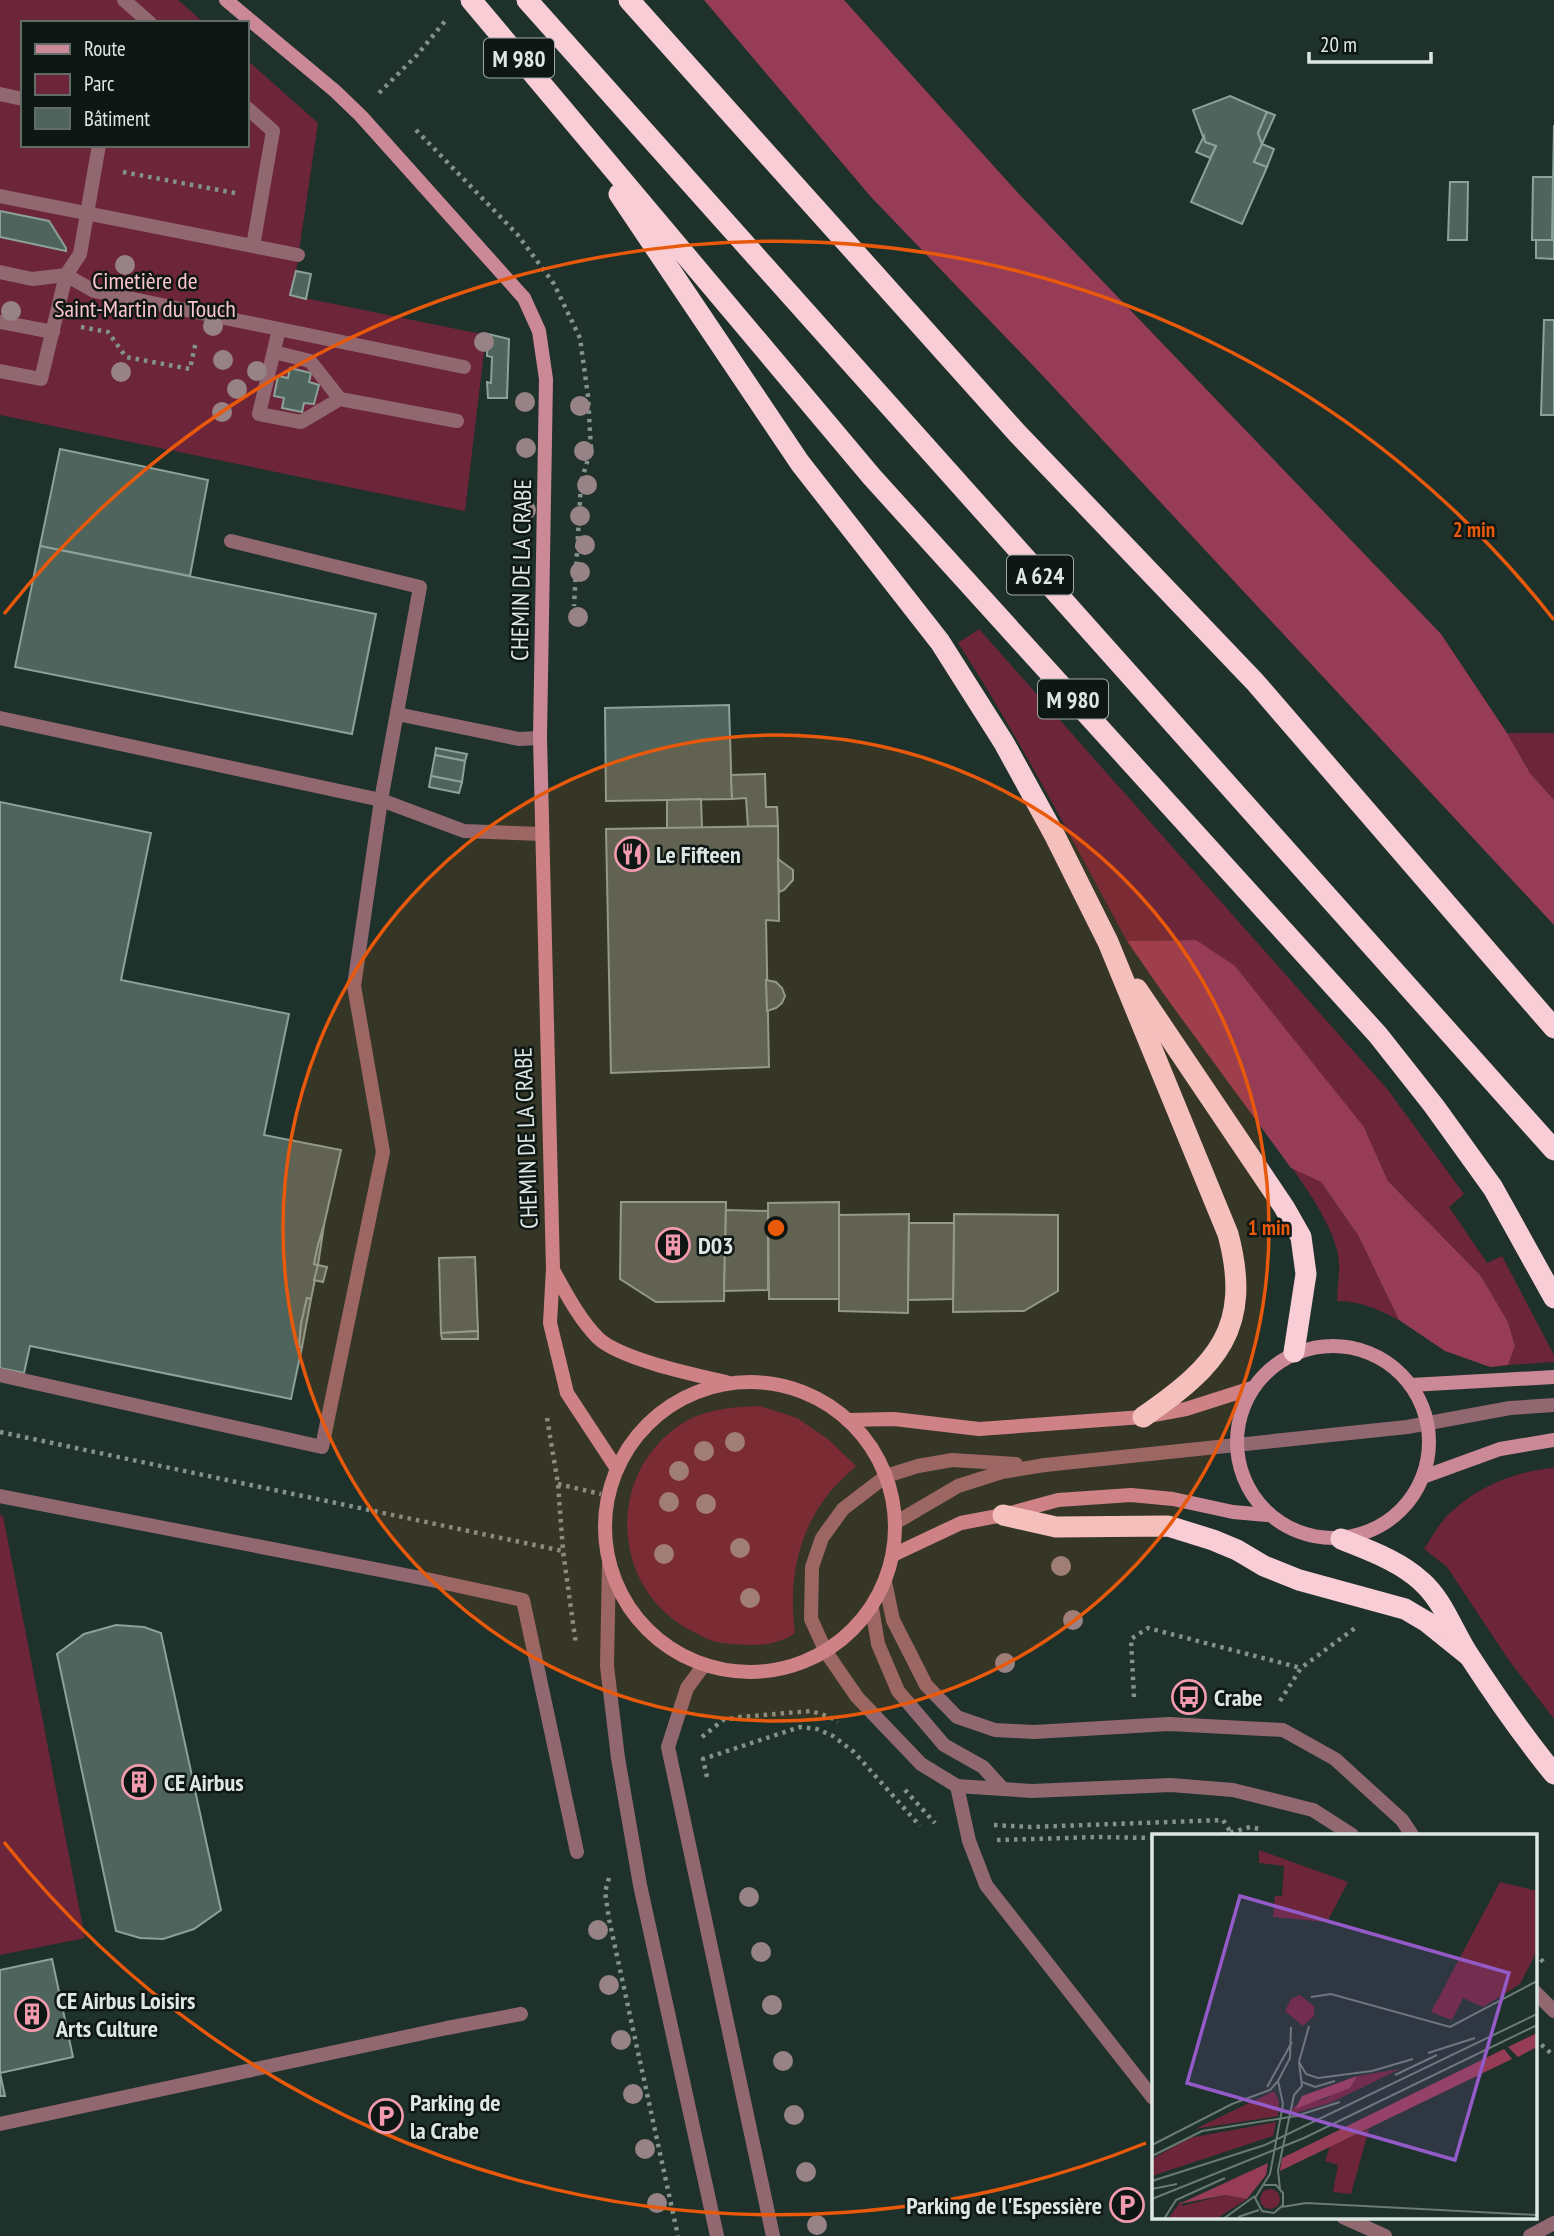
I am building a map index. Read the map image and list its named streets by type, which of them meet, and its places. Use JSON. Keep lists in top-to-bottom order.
{
  "streets": {
    "highway": ["M 980", "A 624"],
    "street": ["CHEMIN DE LA CRABE"]
  },
  "parks": ["Cimetière de Saint-Martin du Touch"],
  "places": {
    "restaurant": ["Le Fifteen"],
    "building": ["D03", "CE Airbus", "CE Airbus Loisirs Arts Culture"],
    "bus stop": ["Crabe"],
    "parking": ["Parking de la Crabe", "Parking de l'Espessière"]
  },
  "legend": ["Route", "Parc", "Bâtiment"],
  "scale_bar": "20 m",
  "rings": ["2 min", "1 min"]
}
